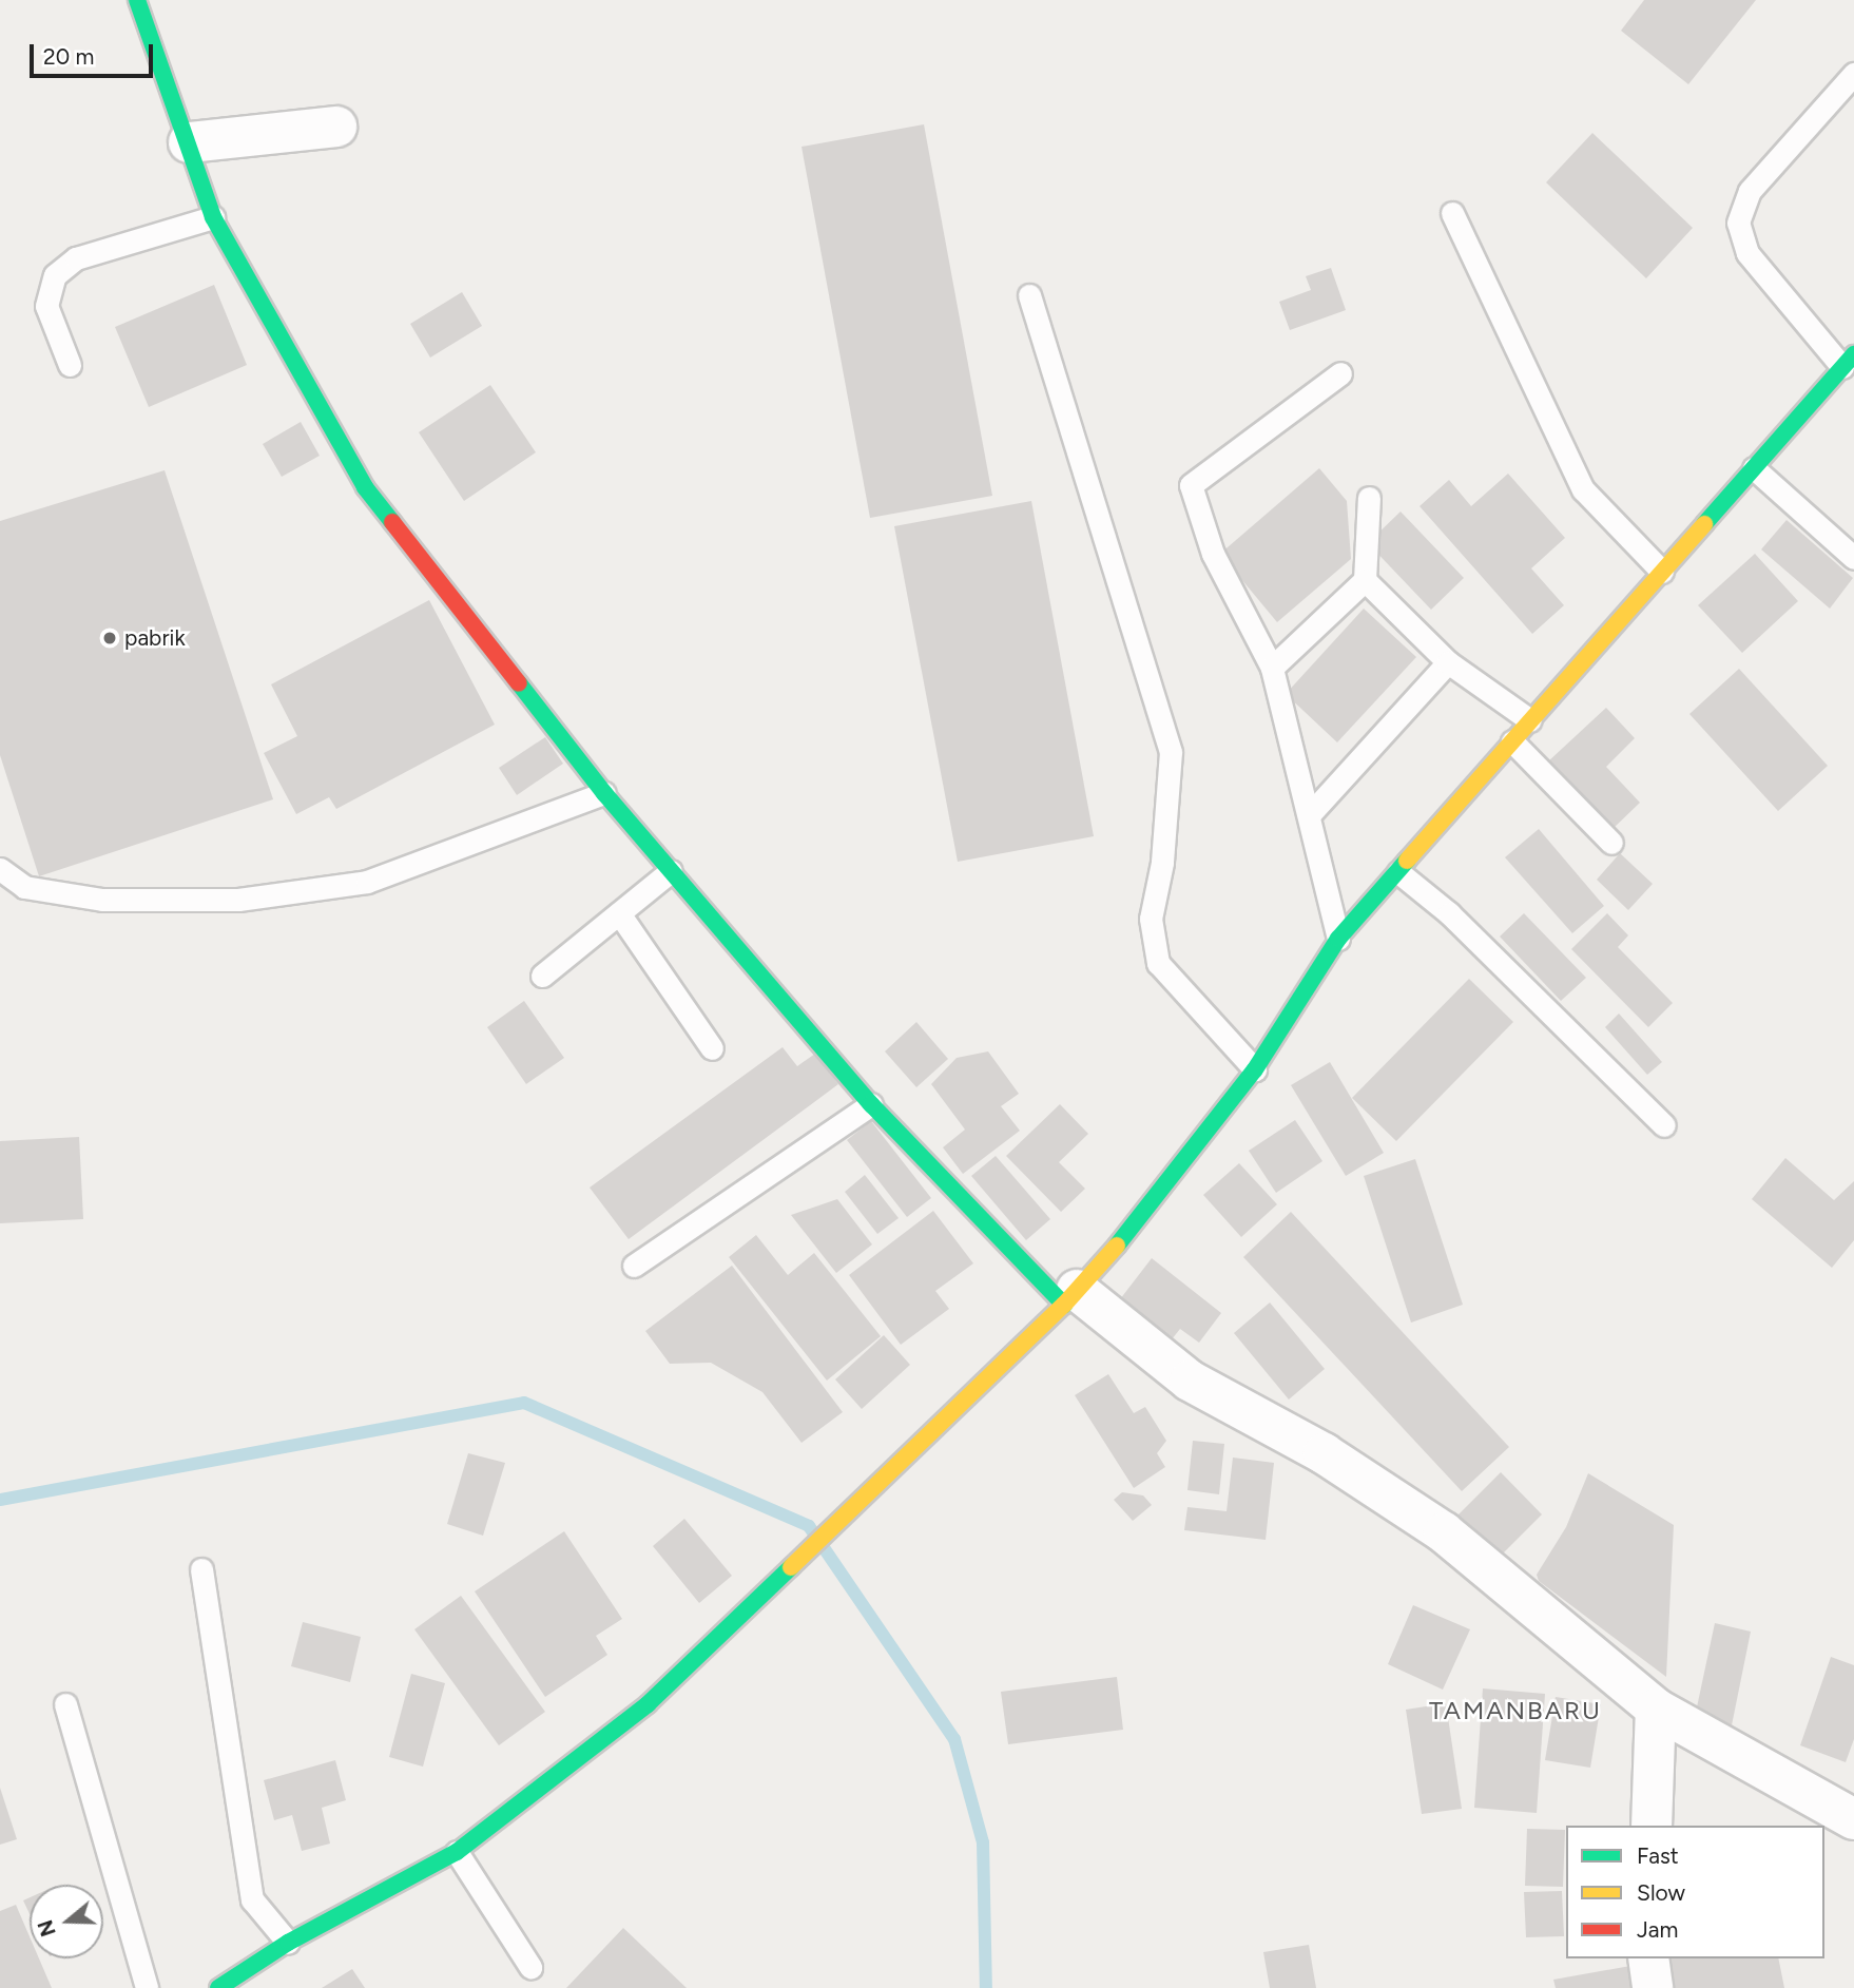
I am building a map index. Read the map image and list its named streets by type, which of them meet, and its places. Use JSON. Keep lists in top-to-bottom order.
{
  "districts": ["TAMANBARU"],
  "places": ["pabrik"],
  "legend": ["Fast", "Slow", "Jam"],
  "scale_bar": "20 m",
  "north": "left"
}
